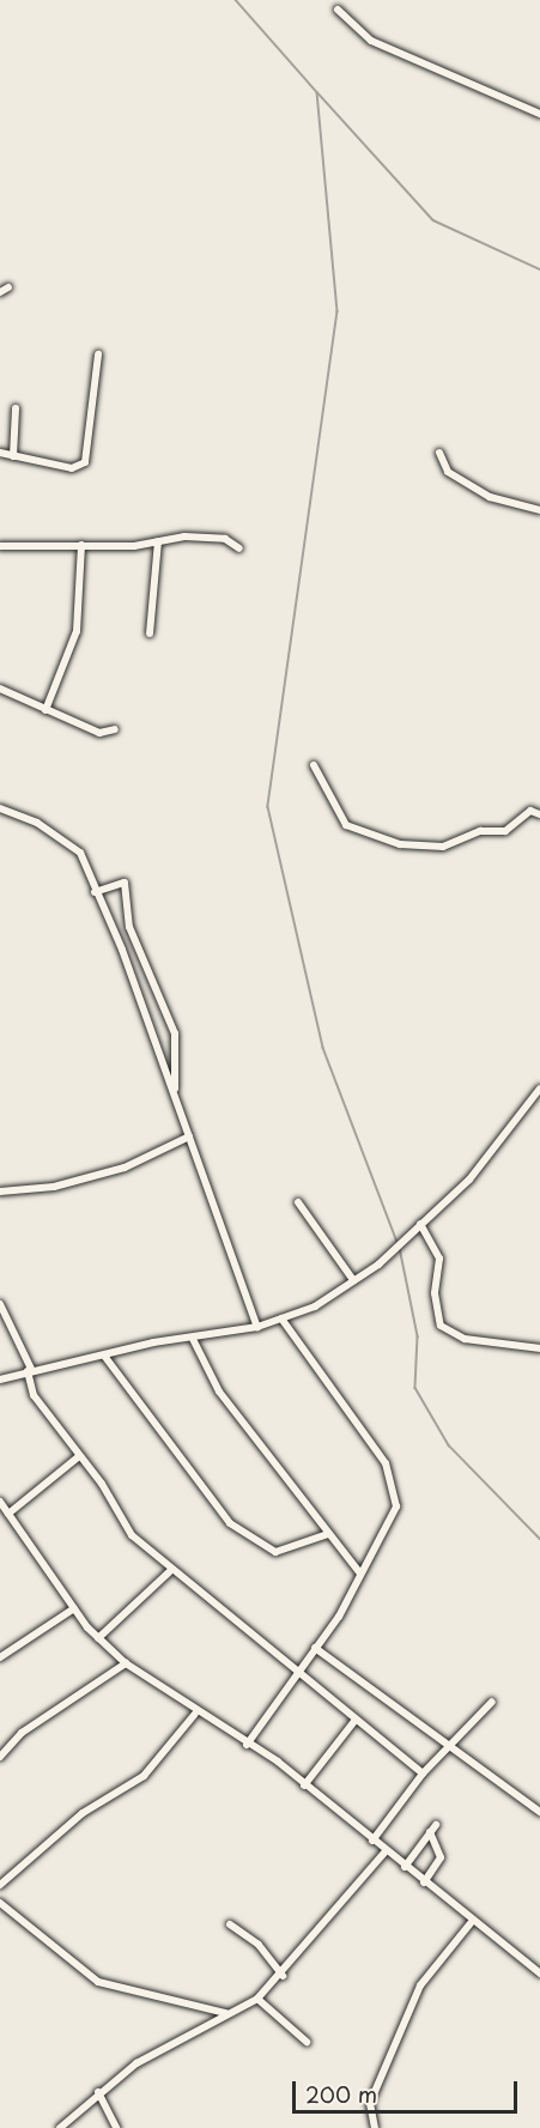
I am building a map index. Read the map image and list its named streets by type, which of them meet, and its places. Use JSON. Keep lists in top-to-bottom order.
{
  "scale_bar": "200 m"
}
